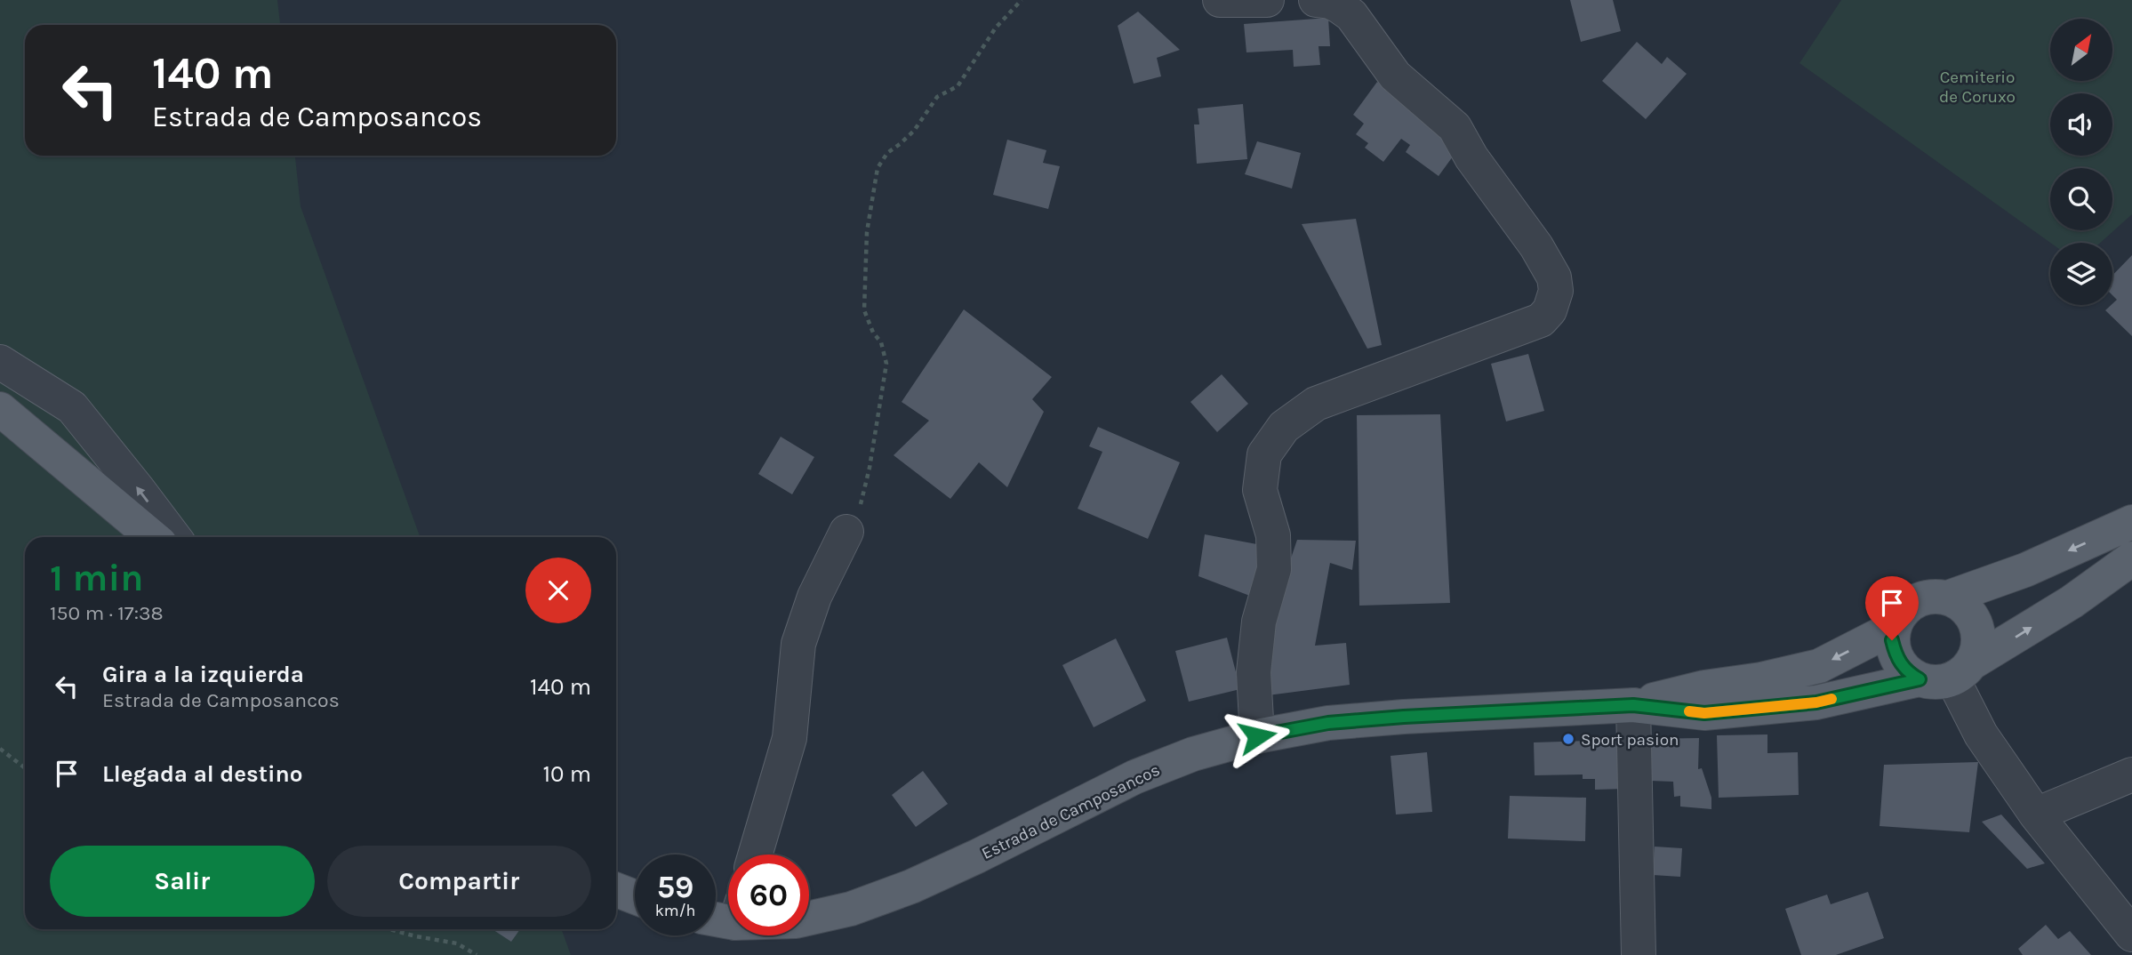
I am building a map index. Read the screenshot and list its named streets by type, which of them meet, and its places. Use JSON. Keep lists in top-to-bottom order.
{
  "streets": {
    "main road": ["Estrada de Camposancos"]
  },
  "parks": ["Cemiterio de Coruxo"],
  "places": ["Sport pasion"],
  "north": "top right",
  "page": {
    "turn": ["140 m", "Estrada de Camposancos"],
    "heading": ["1 min", "150 m · 17:38"],
    "list": [
      {
        "name": "Gira a la izquierda",
        "note": "Estrada de Camposancos",
        "value": "140 m"
      },
      {
        "name": "Llegada al destino",
        "value": "10 m"
      }
    ],
    "buttons": ["Salir", "Compartir"],
    "speed": "59 km/h",
    "limit": "60"
  }
}
